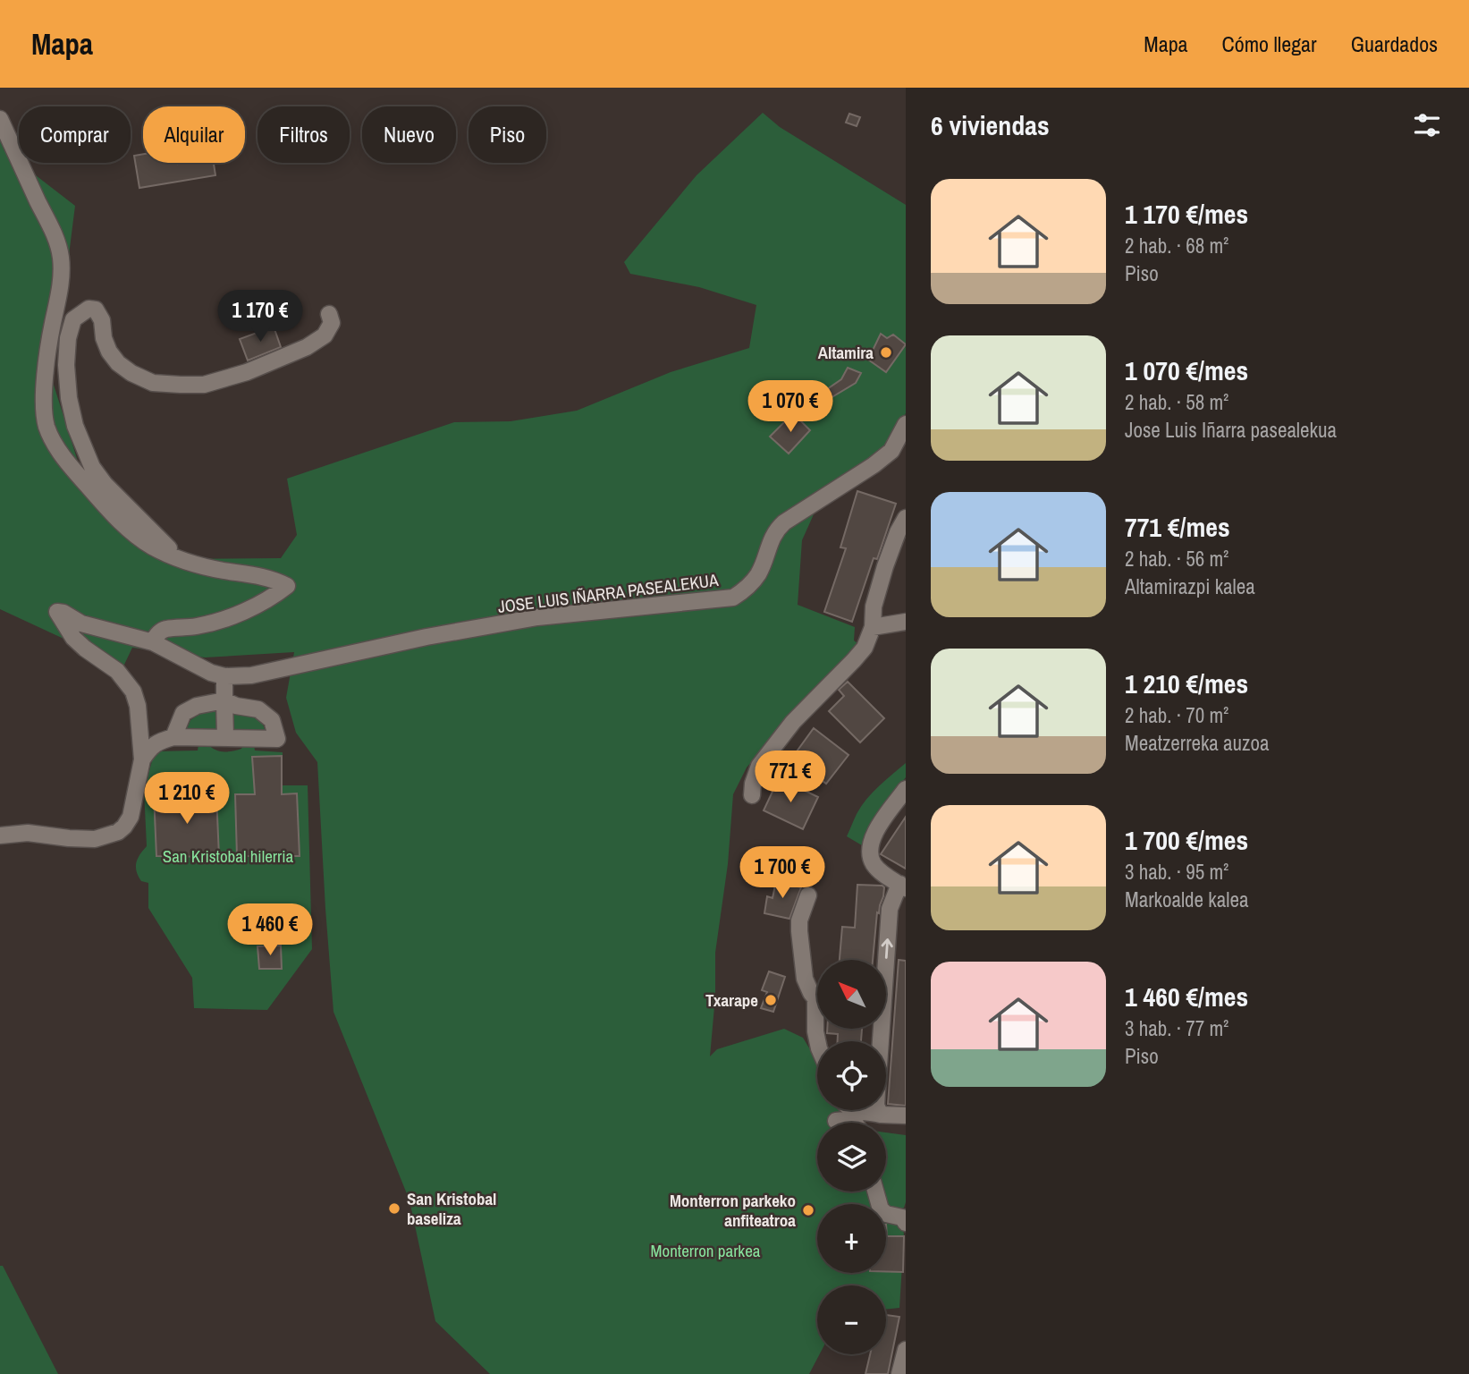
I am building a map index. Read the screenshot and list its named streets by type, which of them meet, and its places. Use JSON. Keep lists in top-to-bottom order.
{
  "streets": {
    "street": ["JOSE LUIS IÑARRA PASEALEKUA"]
  },
  "parks": ["San Kristobal hilerria", "Monterron parkea"],
  "places": [
    "Altamira",
    "Txarape",
    "San Kristobal baseliza",
    "Monterron parkeko anfiteatroa"
  ],
  "north": "top left",
  "page": {
    "header": "Mapa",
    "nav": ["Mapa", "Cómo llegar", "Guardados"],
    "heading": "6 viviendas",
    "chip": [
      "Comprar",
      "Alquilar",
      "Filtros",
      "Nuevo",
      "Piso"
    ],
    "list": [
      {
        "name": "1 170 €/mes",
        "note": "2 hab. · 68 m² · Piso"
      },
      {
        "name": "1 070 €/mes",
        "note": "2 hab. · 58 m² · Jose Luis Iñarra pasealekua"
      },
      {
        "name": "771 €/mes",
        "note": "2 hab. · 56 m² · Altamirazpi kalea"
      },
      {
        "name": "1 210 €/mes",
        "note": "2 hab. · 70 m² · Meatzerreka auzoa"
      },
      {
        "name": "1 700 €/mes",
        "note": "3 hab. · 95 m² · Markoalde kalea"
      },
      {
        "name": "1 460 €/mes",
        "note": "3 hab. · 77 m² · Piso"
      }
    ],
    "price": [
      "1 170 €",
      "1 070 €",
      "771 €",
      "1 210 €",
      "1 700 €",
      "1 460 €"
    ],
    "map_buttons": ["+", "−"]
  }
}
